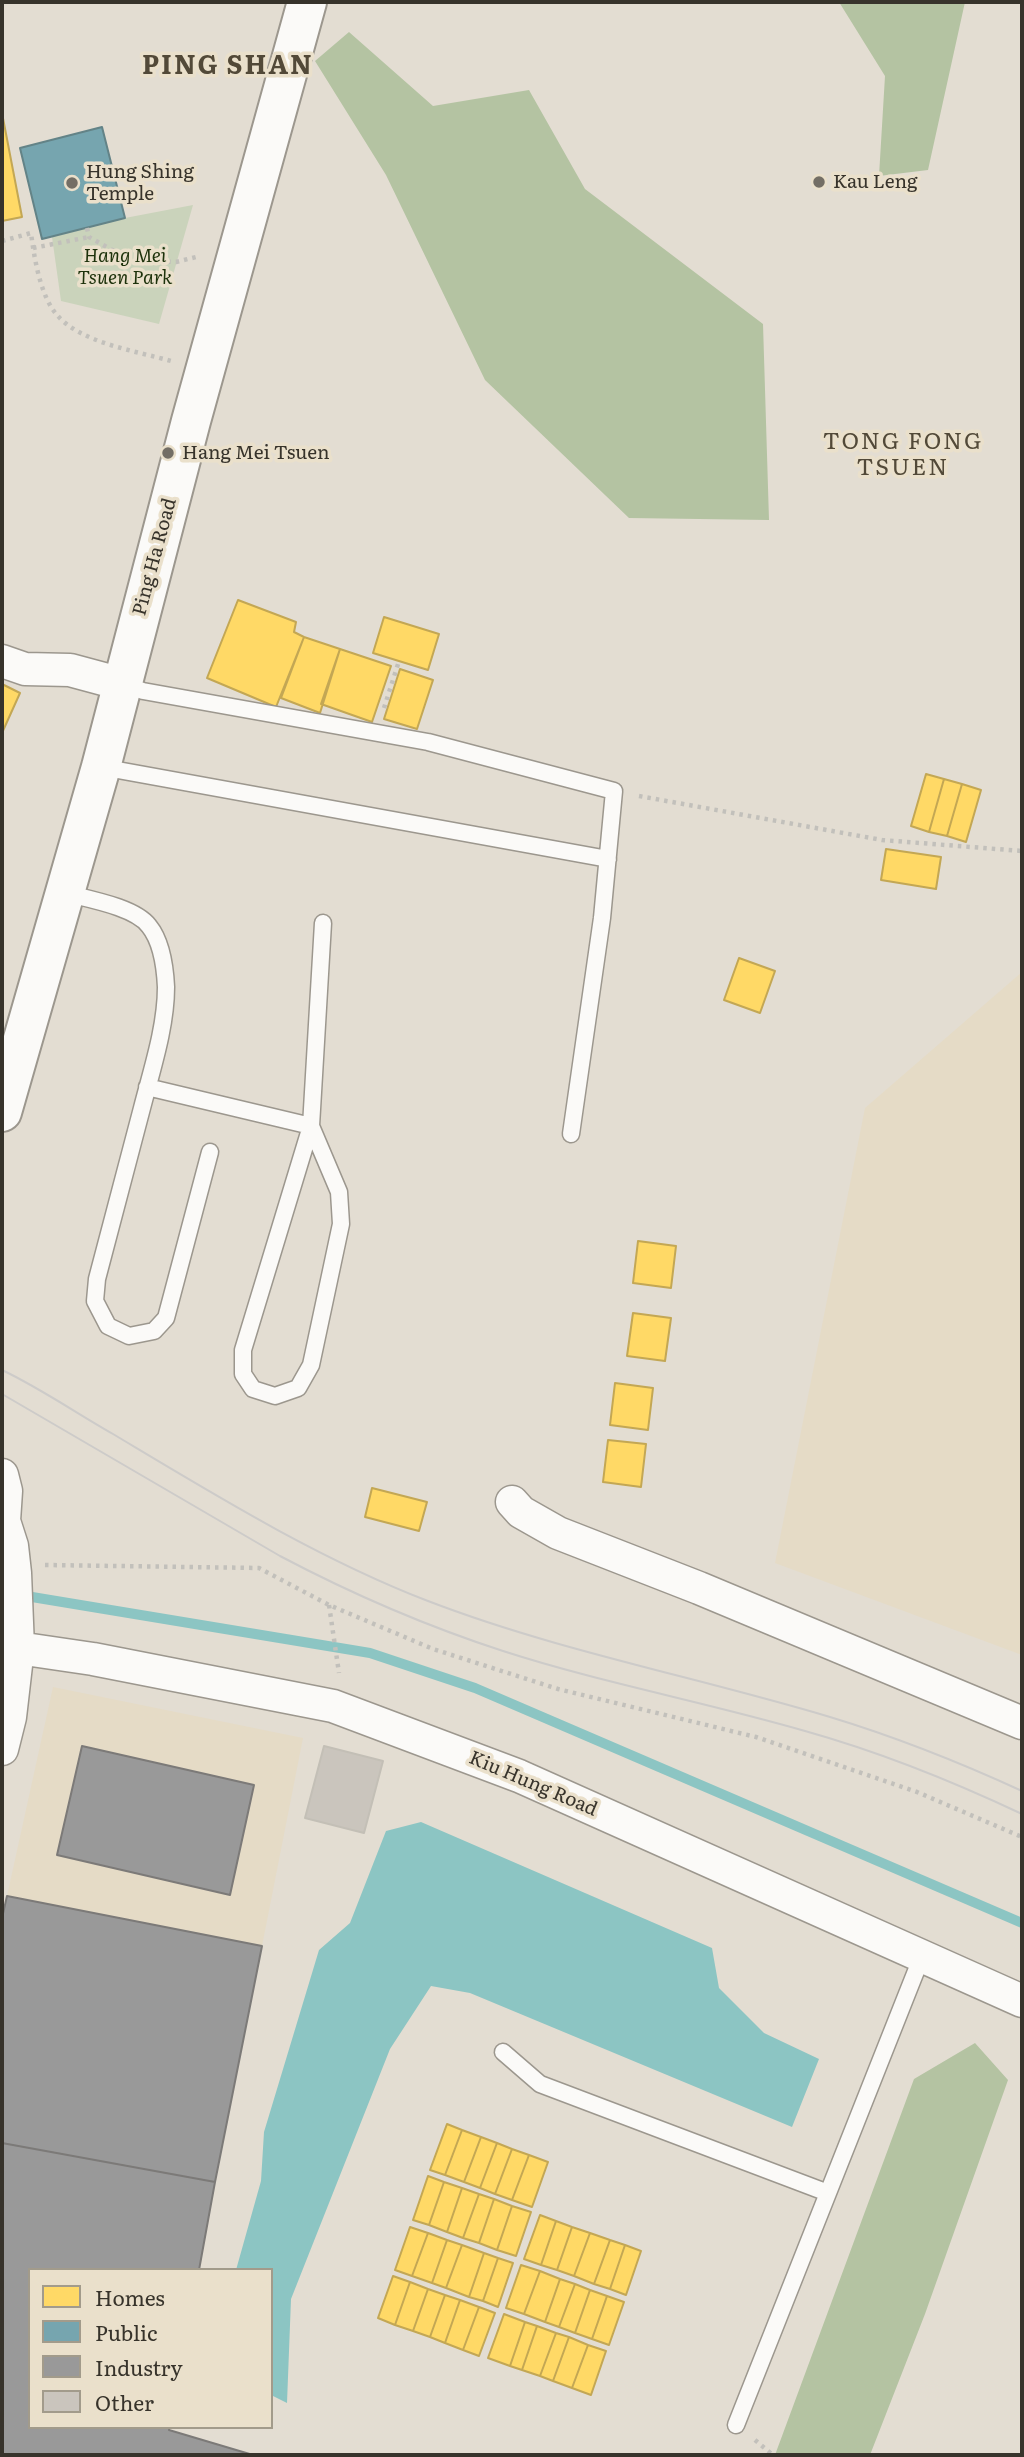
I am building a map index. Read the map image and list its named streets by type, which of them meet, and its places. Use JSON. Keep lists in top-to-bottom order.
{
  "streets": {
    "street": ["Ping Ha Road", "Kiu Hung Road"]
  },
  "districts": ["PING SHAN", "TONG FONG TSUEN"],
  "parks": ["Hang Mei Tsuen Park"],
  "places": ["Kau Leng", "Hung Shing Temple", "Hang Mei Tsuen"],
  "legend": [
    "Homes",
    "Public",
    "Industry",
    "Other"
  ]
}
